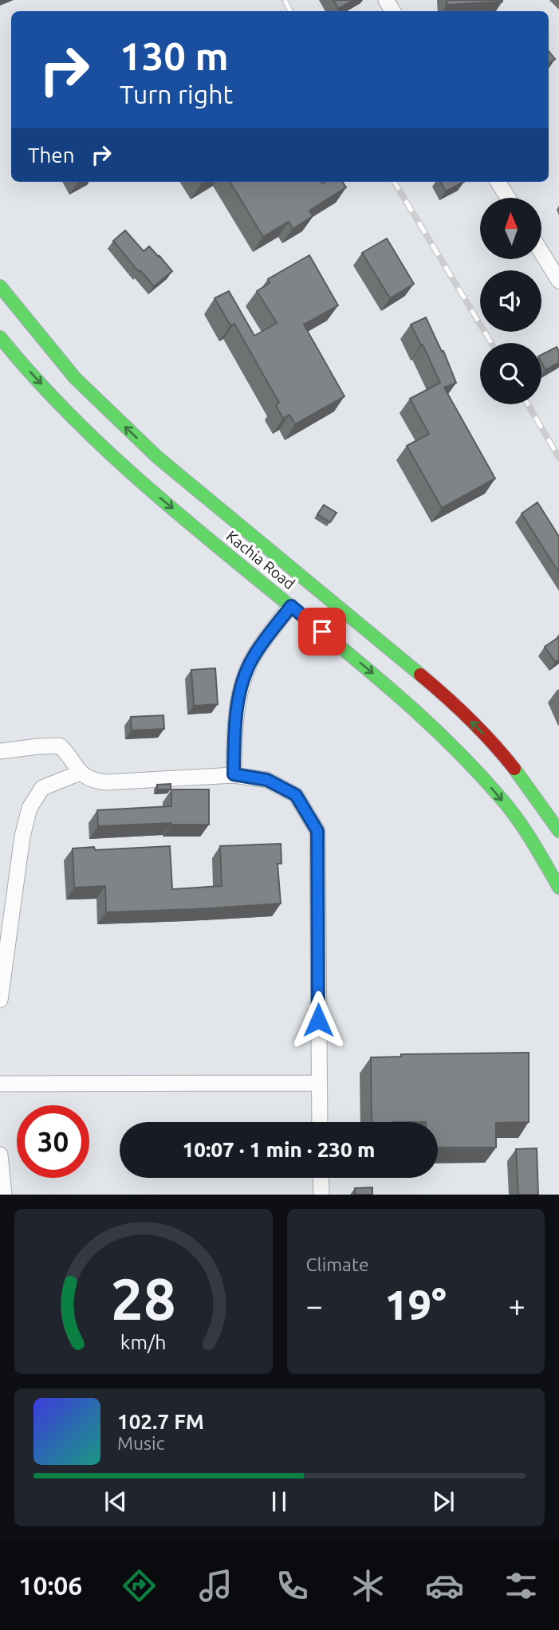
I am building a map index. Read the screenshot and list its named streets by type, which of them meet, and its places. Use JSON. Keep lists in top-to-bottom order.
{
  "streets": {
    "main road": ["Kachia Road"]
  },
  "north": "top",
  "page": {
    "turn": ["130 m", "Turn right"],
    "then": "Then",
    "limit": "30",
    "trip": "10:07 · 1 min · 230 m",
    "tile": "Climate",
    "heat": ["−", "19°", "+"],
    "song": ["102.7 FM", "Music"],
    "tabs": "10:06",
    "gauge": ["28", "km/h"]
  }
}
